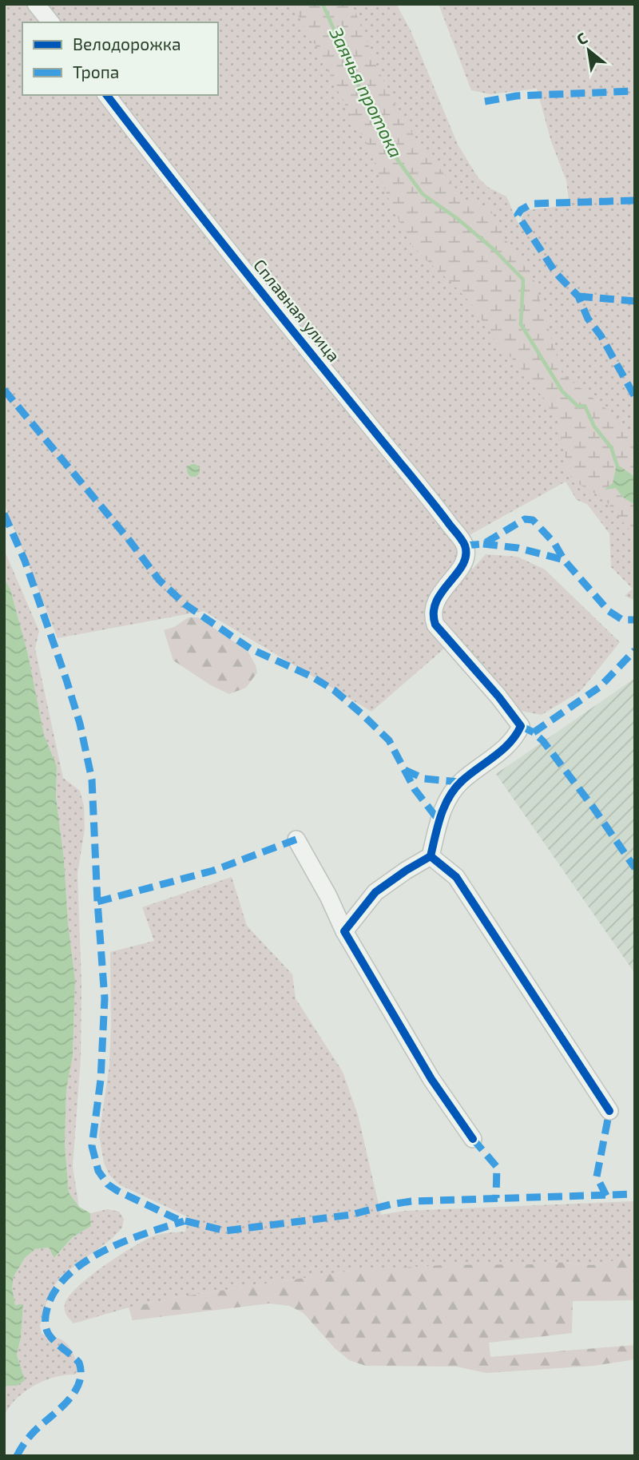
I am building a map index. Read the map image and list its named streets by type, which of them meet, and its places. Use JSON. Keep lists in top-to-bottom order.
{
  "streets": {
    "street": ["Сплавная улица"]
  },
  "water": ["Заячья протока"],
  "legend": ["Велодорожка", "Тропа"],
  "north": "top left"
}
